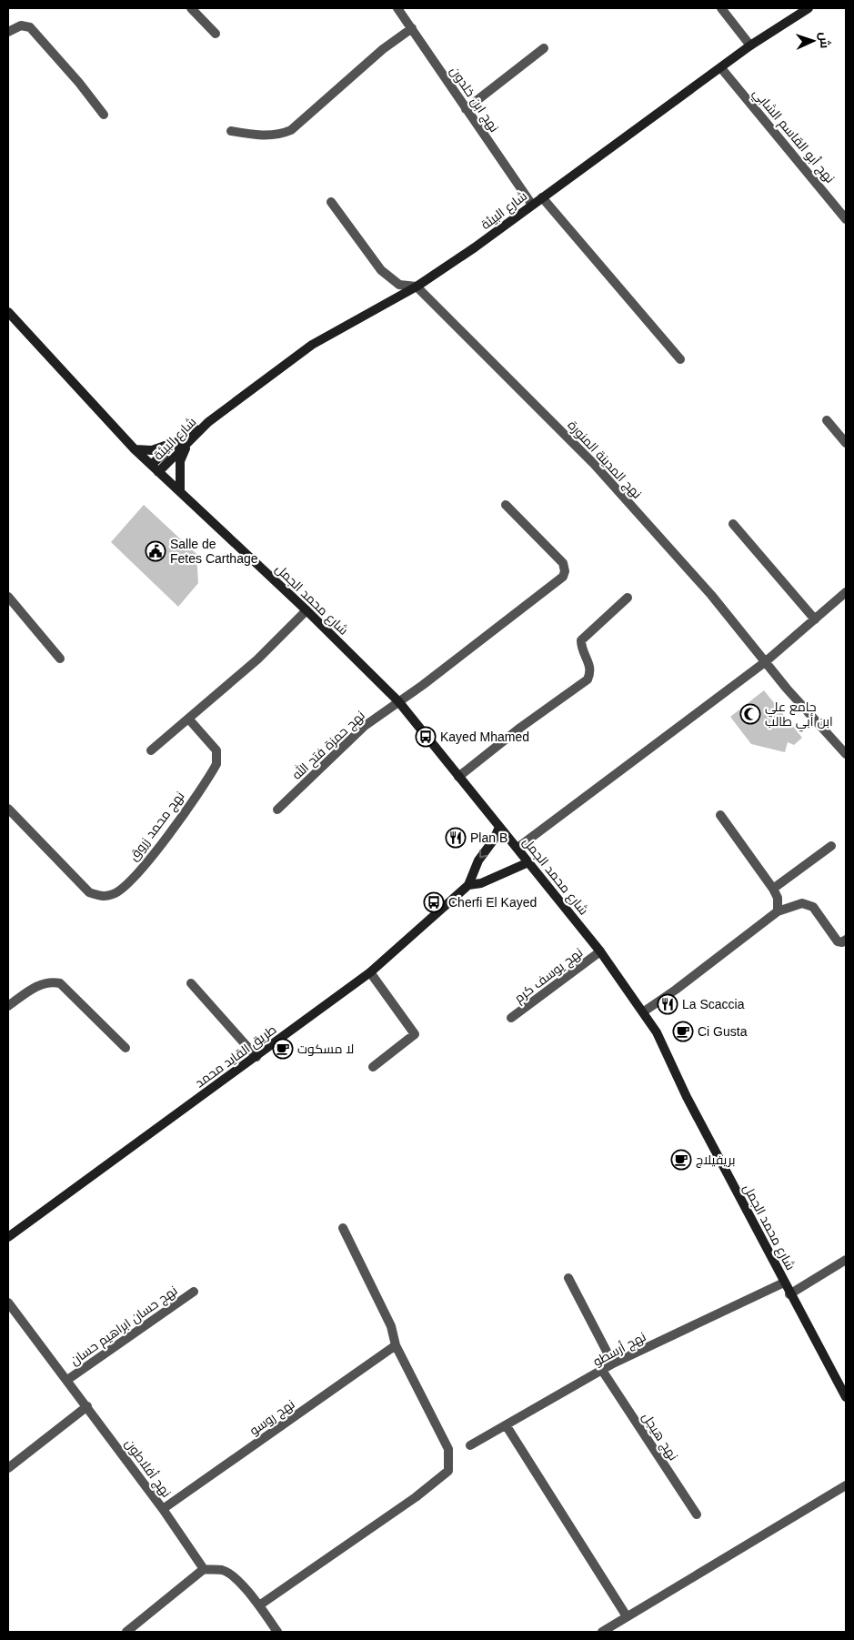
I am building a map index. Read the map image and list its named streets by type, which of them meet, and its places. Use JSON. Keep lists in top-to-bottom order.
{
  "streets": {
    "street": [
      "نهج ابن خلدون",
      "نهج أبو القاسم الشابي",
      "شارع البيئة",
      "نهج المدينة المنورة",
      "شارع محمد الجمل",
      "نهج حمزة فتح الله",
      "نهج محمد زروق",
      "نهج يوسف كرم",
      "طريق القايد محمد",
      "نهج حسان ابراهيم حسان",
      "نهج أرسطو",
      "نهج روسو",
      "نهج هيجل",
      "نهج أفلاطون"
    ]
  },
  "crossings": [
    ["نهج ابن خلدون", "شارع البيئة"],
    ["نهج أبو القاسم الشابي", "شارع البيئة"],
    ["شارع البيئة", "نهج المدينة المنورة"],
    ["شارع البيئة", "شارع محمد الجمل"],
    ["شارع محمد الجمل", "نهج حمزة فتح الله"],
    ["شارع محمد الجمل", "نهج يوسف كرم"],
    ["شارع محمد الجمل", "طريق القايد محمد"],
    ["شارع محمد الجمل", "نهج أرسطو"],
    ["نهج حسان ابراهيم حسان", "نهج أفلاطون"],
    ["نهج أرسطو", "نهج هيجل"],
    ["نهج روسو", "نهج أفلاطون"]
  ],
  "places": {
    "public building": ["Salle de Fetes Carthage"],
    "mosque": ["جامع علي ابن أبي طالب"],
    "bus stop": ["Kayed Mhamed", "Cherfi El Kayed"],
    "restaurant": ["Plan B", "La Scaccia"],
    "cafe": ["Ci Gusta", "لا مسكوت", "بريفيلاج"]
  },
  "north": "right"
}
